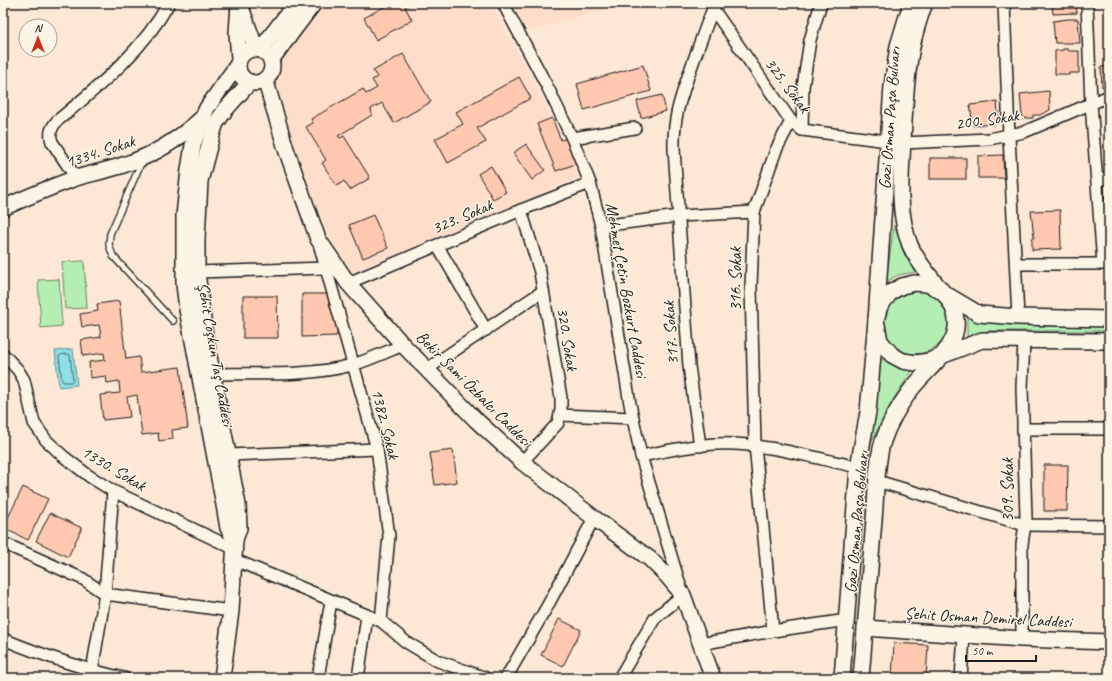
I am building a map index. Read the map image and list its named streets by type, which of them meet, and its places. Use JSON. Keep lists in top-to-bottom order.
{
  "streets": {
    "street": [
      "325. Sokak",
      "Gazi Osman Paşa Bulvarı",
      "200. Sokak",
      "1334. Sokak",
      "323. Sokak",
      "316. Sokak",
      "Mehmet Çetin Bozkurt Caddesi",
      "317. Sokak",
      "320. Sokak",
      "Şehit Coşkun Taş Caddesi",
      "Bekir Sami Özbalcı Caddesi",
      "1382. Sokak",
      "1330. Sokak",
      "309. Sokak",
      "Şehit Osman Demirel Caddesi"
    ]
  },
  "crossings": [
    ["325. Sokak", "Gazi Osman Paşa Bulvarı"],
    ["325. Sokak", "200. Sokak"],
    ["325. Sokak", "316. Sokak"],
    ["325. Sokak", "317. Sokak"],
    ["Gazi Osman Paşa Bulvarı", "200. Sokak"],
    ["Gazi Osman Paşa Bulvarı", "Şehit Osman Demirel Caddesi"],
    ["1334. Sokak", "Şehit Coşkun Taş Caddesi"],
    ["323. Sokak", "Mehmet Çetin Bozkurt Caddesi"],
    ["323. Sokak", "320. Sokak"],
    ["323. Sokak", "Bekir Sami Özbalcı Caddesi"],
    ["Mehmet Çetin Bozkurt Caddesi", "Bekir Sami Özbalcı Caddesi"],
    ["320. Sokak", "Bekir Sami Özbalcı Caddesi"],
    ["Şehit Coşkun Taş Caddesi", "Bekir Sami Özbalcı Caddesi"],
    ["Şehit Coşkun Taş Caddesi", "1330. Sokak"],
    ["Bekir Sami Özbalcı Caddesi", "1382. Sokak"],
    ["1382. Sokak", "1330. Sokak"],
    ["309. Sokak", "Şehit Osman Demirel Caddesi"]
  ],
  "scale_bar": "50 m",
  "north": "top"
}
